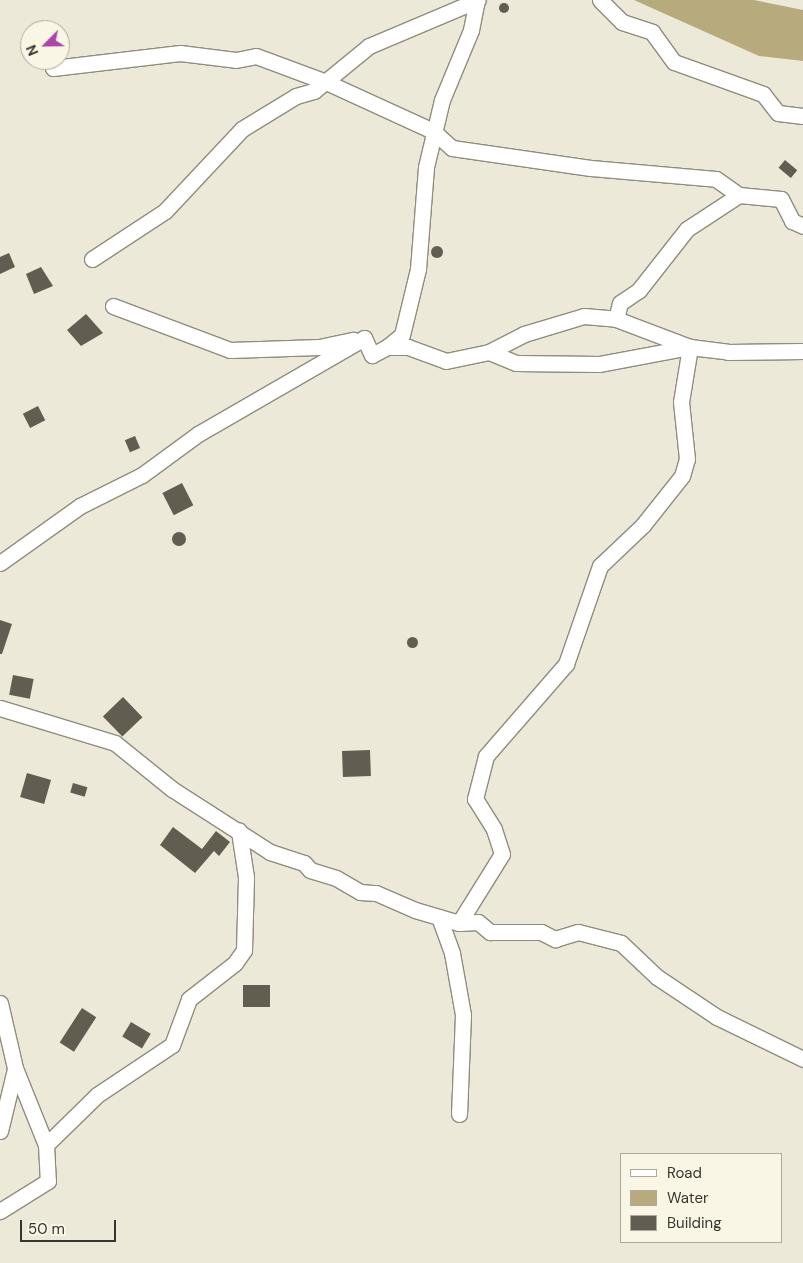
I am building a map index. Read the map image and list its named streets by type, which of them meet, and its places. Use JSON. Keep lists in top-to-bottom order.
{
  "legend": ["Road", "Water", "Building"],
  "scale_bar": "50 m",
  "north": "bottom left"
}
